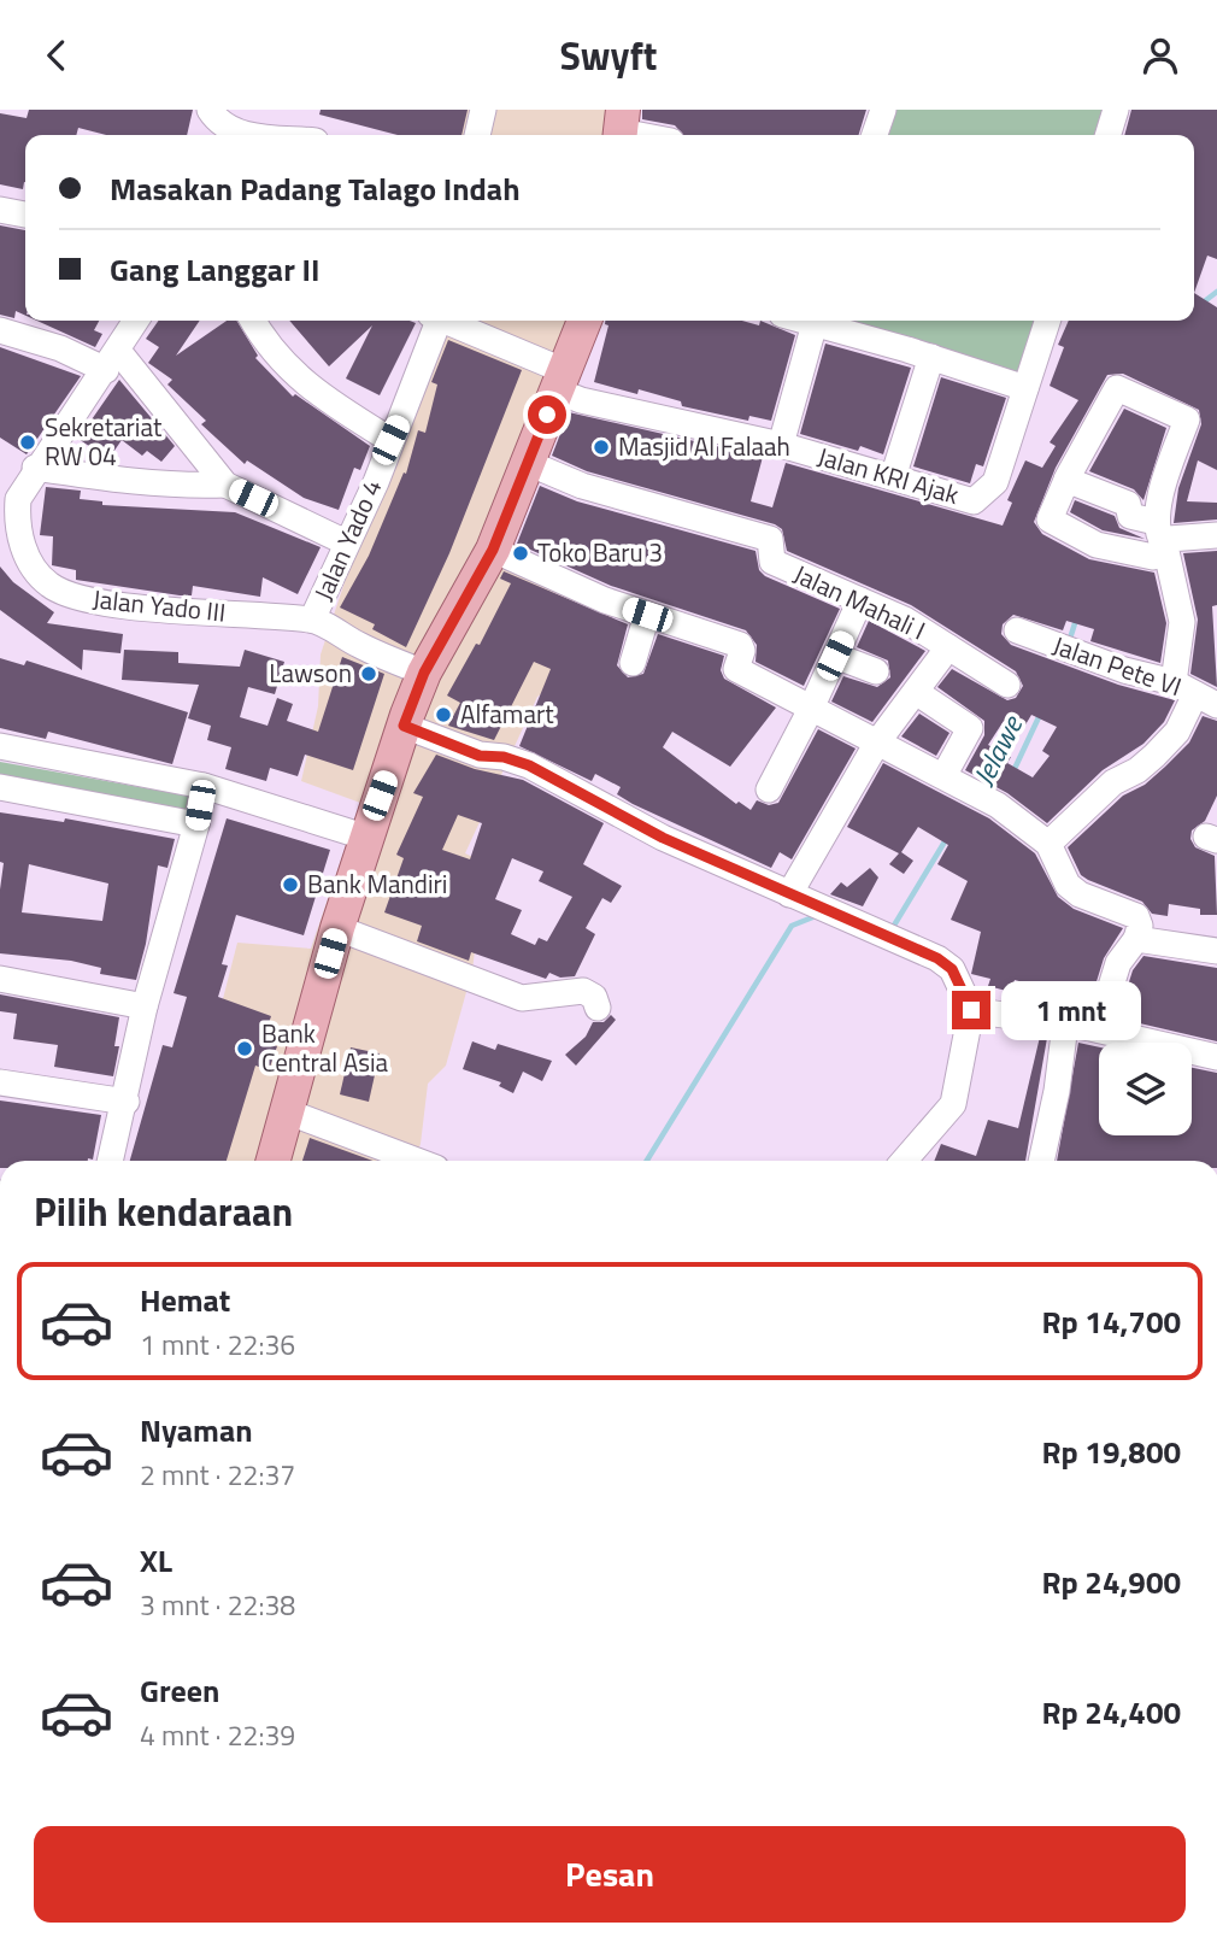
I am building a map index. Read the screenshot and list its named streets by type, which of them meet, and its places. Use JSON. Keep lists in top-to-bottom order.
{
  "streets": {
    "street": [
      "Jalan KRI Ajak",
      "Jalan Yado 4",
      "Jalan Mahali I",
      "Jalan Yado III",
      "Jalan Pete VI"
    ]
  },
  "crossings": [
    ["Jalan Yado 4", "Jalan Yado III"]
  ],
  "water": ["Jelawe"],
  "places": [
    "Sekretariat RW 04",
    "Masjid Al Falaah",
    "Toko Baru 3",
    "Lawson",
    "Alfamart",
    "Bank Mandiri",
    "Bank Central Asia"
  ],
  "page": {
    "header": "Swyft",
    "banner": ["Masakan Padang Talago Indah", "Gang Langgar II"],
    "bubble": "1 mnt",
    "heading": "Pilih kendaraan",
    "list": [
      {
        "name": "Hemat",
        "note": "1 mnt · 22:36",
        "value": "Rp 14,700"
      },
      {
        "name": "Nyaman",
        "note": "2 mnt · 22:37",
        "value": "Rp 19,800"
      },
      {
        "name": "XL",
        "note": "3 mnt · 22:38",
        "value": "Rp 24,900"
      },
      {
        "name": "Green",
        "note": "4 mnt · 22:39",
        "value": "Rp 24,400"
      }
    ],
    "buttons": "Pesan"
  }
}
